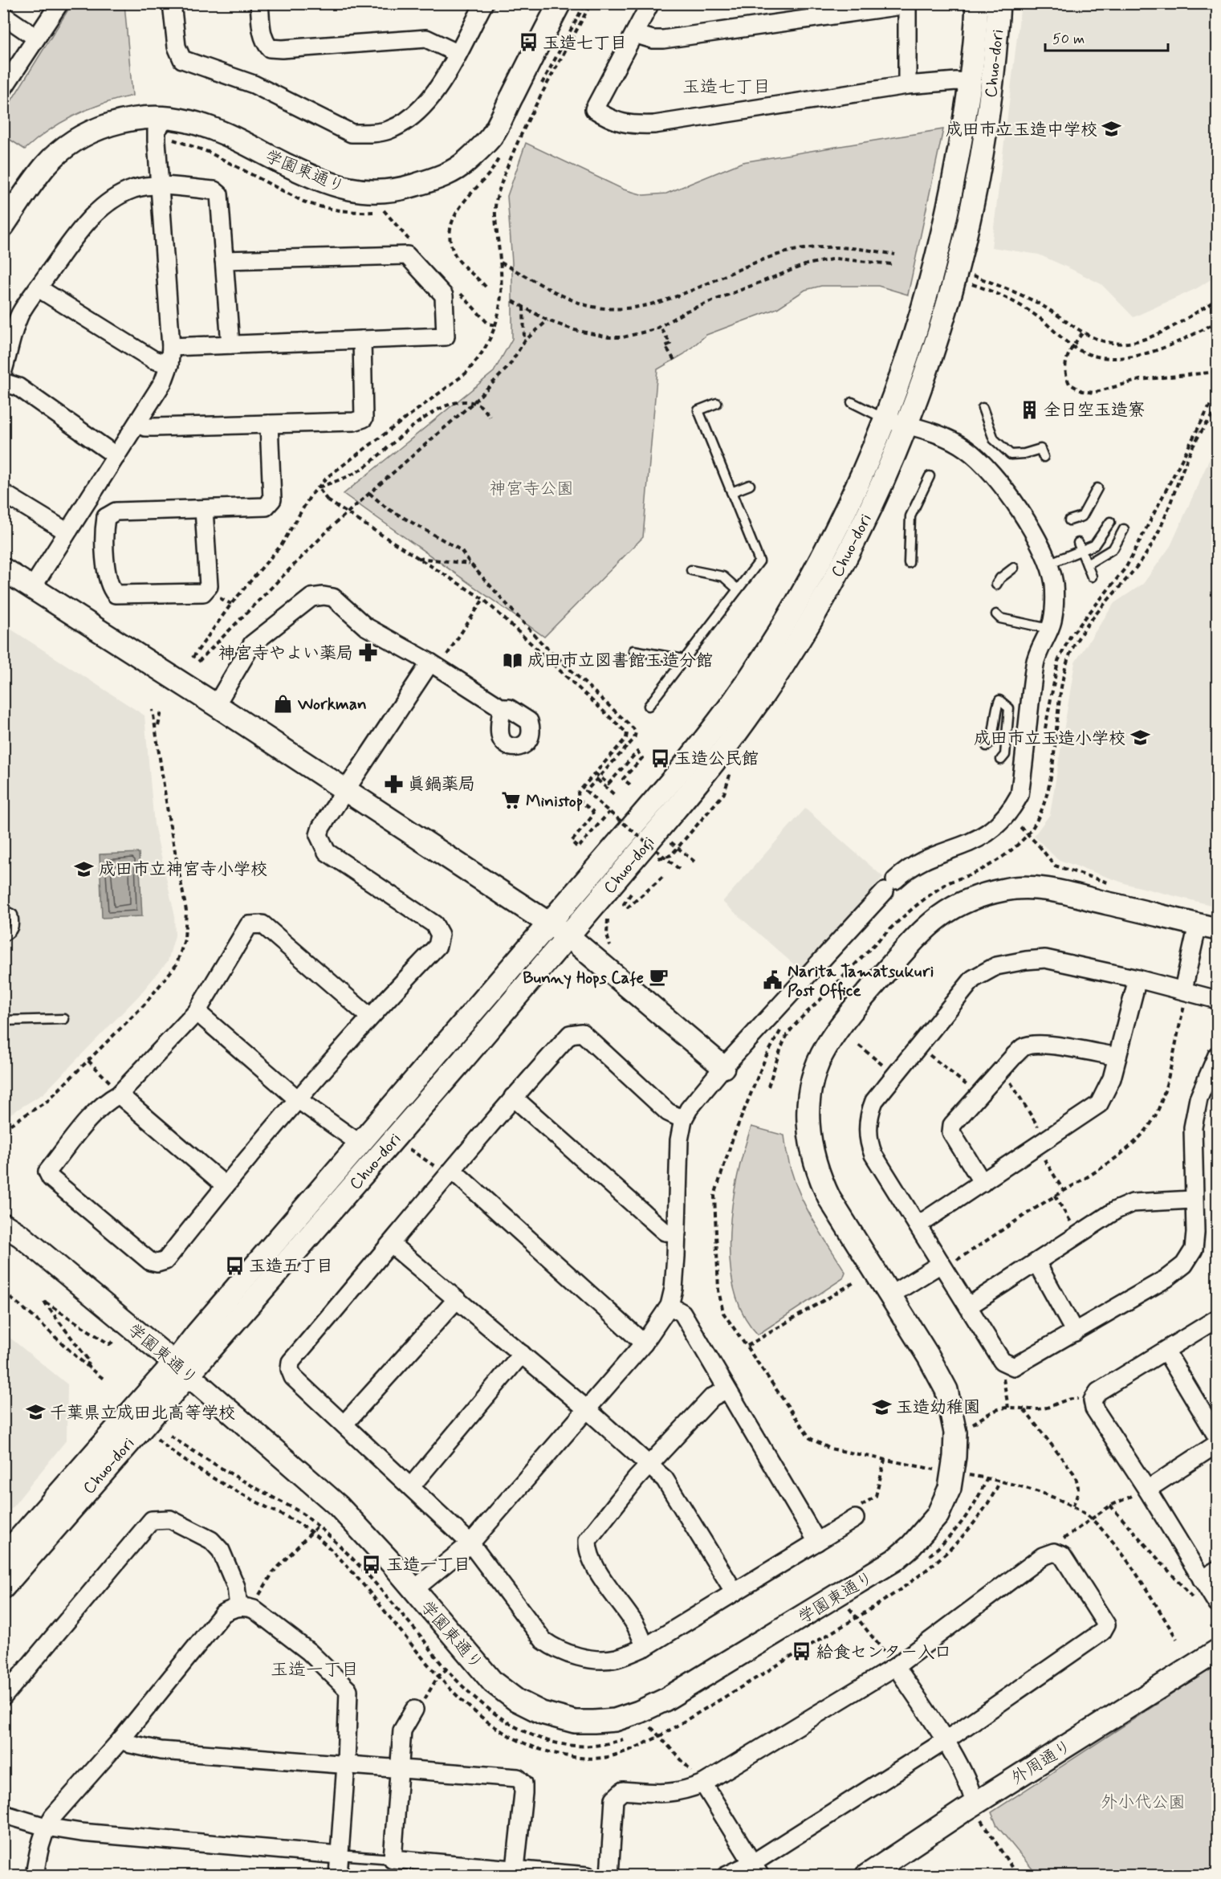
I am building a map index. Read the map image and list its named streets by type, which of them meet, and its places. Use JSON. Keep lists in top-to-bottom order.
{
  "streets": {
    "street": ["Chuo-dori", "学園東通り", "外周通り"]
  },
  "crossings": [
    ["Chuo-dori", "学園東通り"]
  ],
  "districts": ["玉造七丁目", "玉造一丁目"],
  "parks": ["神宮寺公園", "外小代公園"],
  "places": {
    "bus stop": [
      "玉造七丁目",
      "玉造公民館",
      "玉造五丁目",
      "玉造一丁目",
      "給食センター入口"
    ],
    "school or university": [
      "成田市立玉造中学校",
      "成田市立玉造小学校",
      "成田市立神宮寺小学校",
      "玉造幼稚園",
      "千葉県立成田北高等学校"
    ],
    "building": ["全日空玉造寮"],
    "pharmacy": ["神宮寺やよい薬局", "眞鍋薬局"],
    "library": ["成田市立図書館玉造分館"],
    "shop": ["Workman"],
    "supermarket": ["Ministop"],
    "cafe": ["Bunny Hops Cafe"],
    "public building": ["Narita Tamatsukuri Post Office"]
  },
  "scale_bar": "50 m"
}
